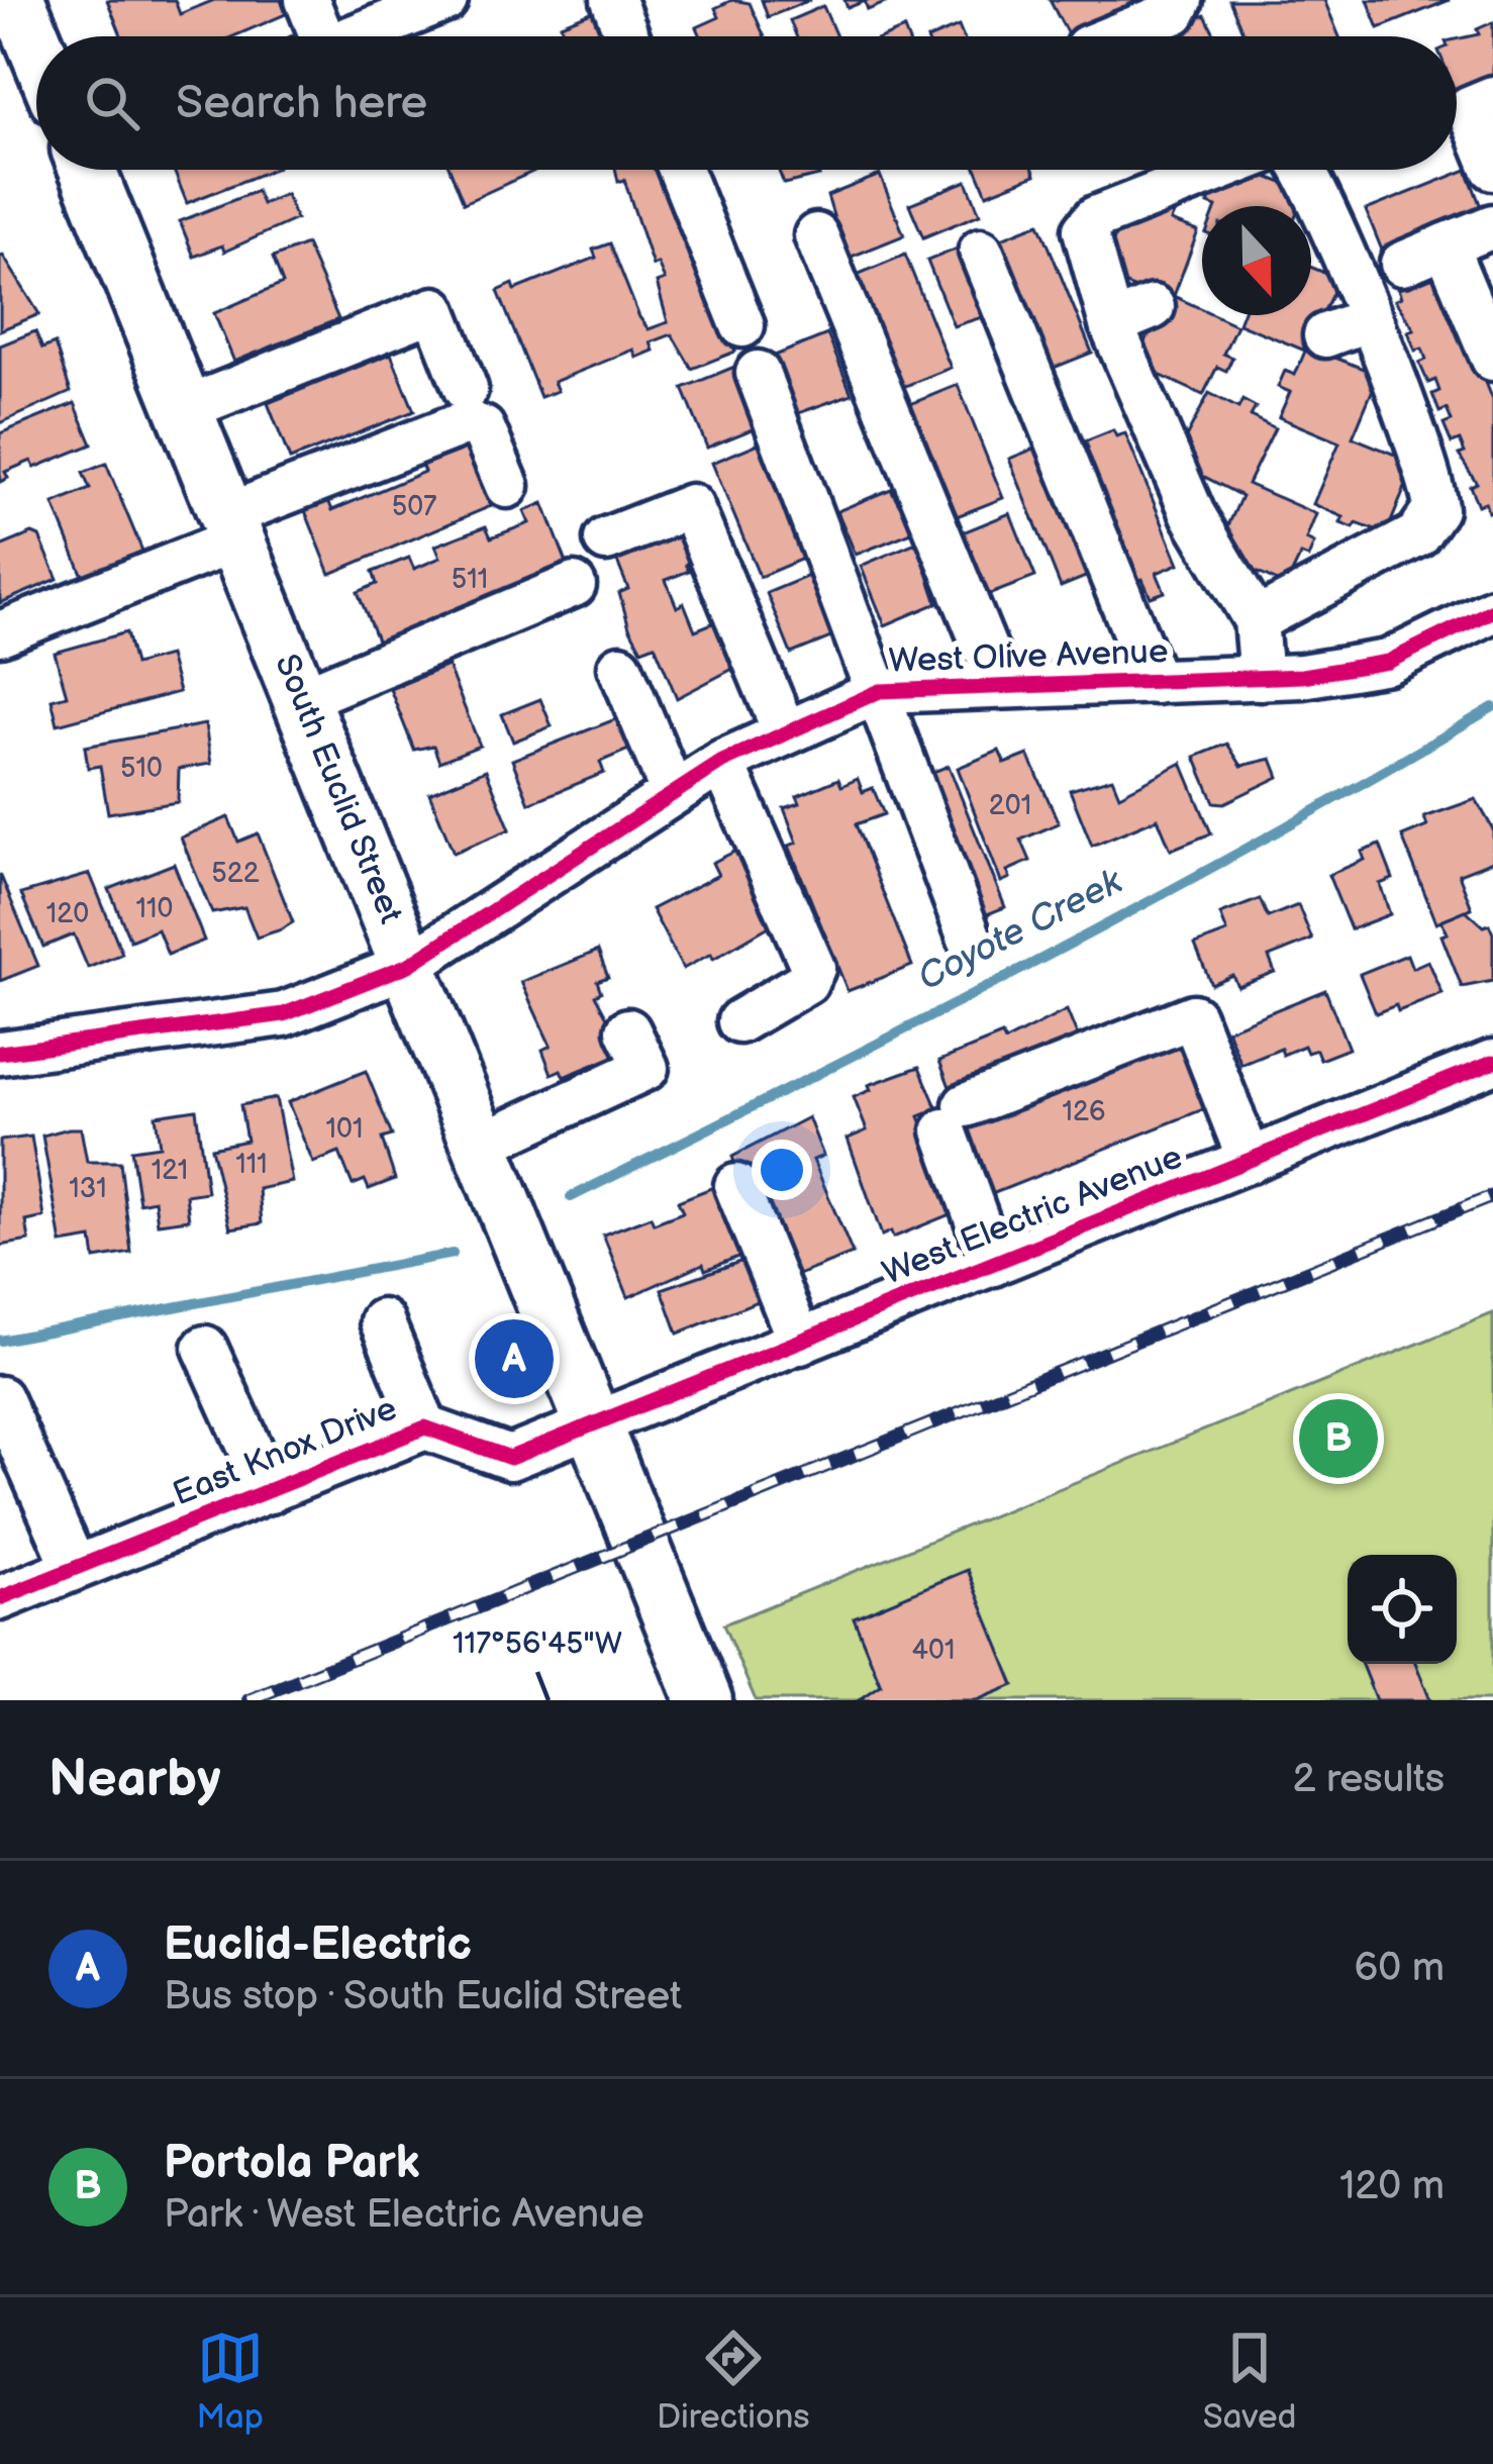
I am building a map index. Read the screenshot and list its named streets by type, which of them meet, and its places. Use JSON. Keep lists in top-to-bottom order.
{
  "streets": {
    "main road": ["South Euclid Street"],
    "street": ["West Olive Avenue", "West Electric Avenue", "East Knox Drive"]
  },
  "crossings": [
    ["West Olive Avenue", "South Euclid Street"],
    ["South Euclid Street", "West Electric Avenue"],
    ["South Euclid Street", "East Knox Drive"],
    ["West Electric Avenue", "East Knox Drive"]
  ],
  "water": ["Coyote Creek"],
  "house_numbers": [
    "507",
    "511",
    "510",
    "201",
    "522",
    "110",
    "120",
    "126",
    "101",
    "111",
    "121",
    "131",
    "401"
  ],
  "north": "bottom",
  "page": {
    "search": "Search here",
    "pins": ["A", "B"],
    "heading": ["Nearby", "2 results"],
    "list": [
      {
        "mark": "A",
        "name": "Euclid-Electric",
        "note": "Bus stop · South Euclid Street",
        "value": "60 m"
      },
      {
        "mark": "B",
        "name": "Portola Park",
        "note": "Park · West Electric Avenue",
        "value": "120 m"
      }
    ],
    "nav": ["Map", "Directions", "Saved"]
  },
  "coordinates": ["117°56'45\"W"]
}
